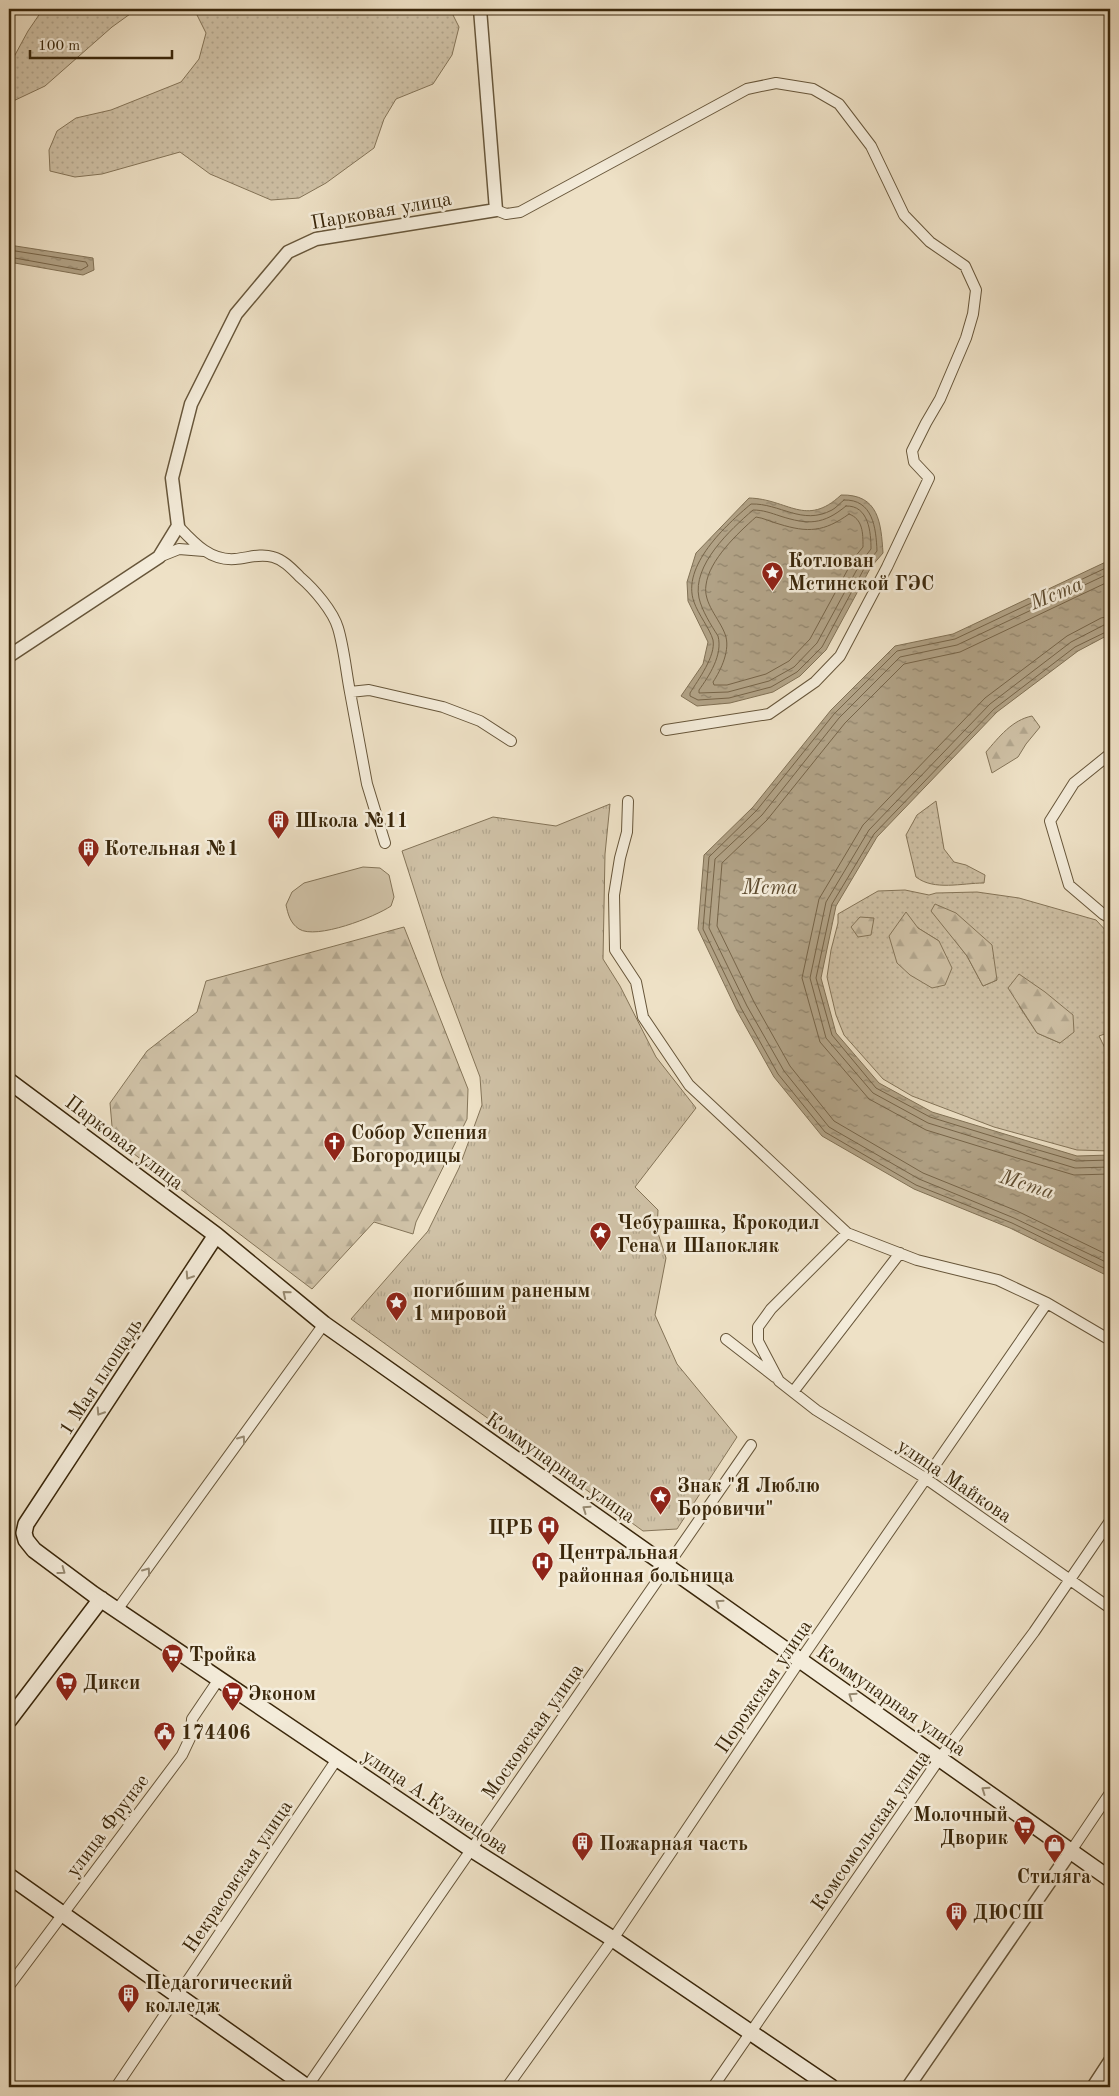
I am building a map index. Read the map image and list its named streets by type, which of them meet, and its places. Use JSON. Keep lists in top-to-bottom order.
{
  "streets": {
    "main road": [
      "Парковая улица",
      "1 Мая площадь",
      "Коммунарная улица",
      "улица А.Кузнецова"
    ],
    "street": [
      "улица Майкова",
      "Порожская улица",
      "Московская улица",
      "улица Фрунзе",
      "Комсомольская улица",
      "Некрасовская улица"
    ]
  },
  "crossings": [
    ["Парковая улица", "1 Мая площадь"],
    ["Парковая улица", "Коммунарная улица"],
    ["1 Мая площадь", "Коммунарная улица"],
    ["1 Мая площадь", "улица А.Кузнецова"],
    ["Коммунарная улица", "Порожская улица"],
    ["Коммунарная улица", "Московская улица"],
    ["Коммунарная улица", "Комсомольская улица"],
    ["улица Майкова", "Порожская улица"],
    ["улица Майкова", "Комсомольская улица"],
    ["Порожская улица", "улица А.Кузнецова"],
    ["Московская улица", "улица А.Кузнецова"],
    ["улица А.Кузнецова", "улица Фрунзе"],
    ["улица А.Кузнецова", "Комсомольская улица"],
    ["улица А.Кузнецова", "Некрасовская улица"]
  ],
  "one_way": ["1 Мая площадь", "Коммунарная улица"],
  "water": ["Мста"],
  "places": {
    "place": [
      "Котлован Мстинской ГЭС",
      "Чебурашка, Крокодил Гена и Шапокляк",
      "погибшим раненым 1 мировой",
      "Знак \"Я Люблю Боровичи\""
    ],
    "building": [
      "Школа №11",
      "Котельная №1",
      "Пожарная часть",
      "ДЮСШ",
      "Педагогический колледж"
    ],
    "church": ["Собор Успения Богородицы"],
    "hospital": ["ЦРБ", "Центральная районная больница"],
    "supermarket": [
      "Тройка",
      "Дикси",
      "Эконом",
      "Молочный Дворик"
    ],
    "public building": ["174406"],
    "shop": ["Стиляга"]
  },
  "scale_bar": "100 m"
}
